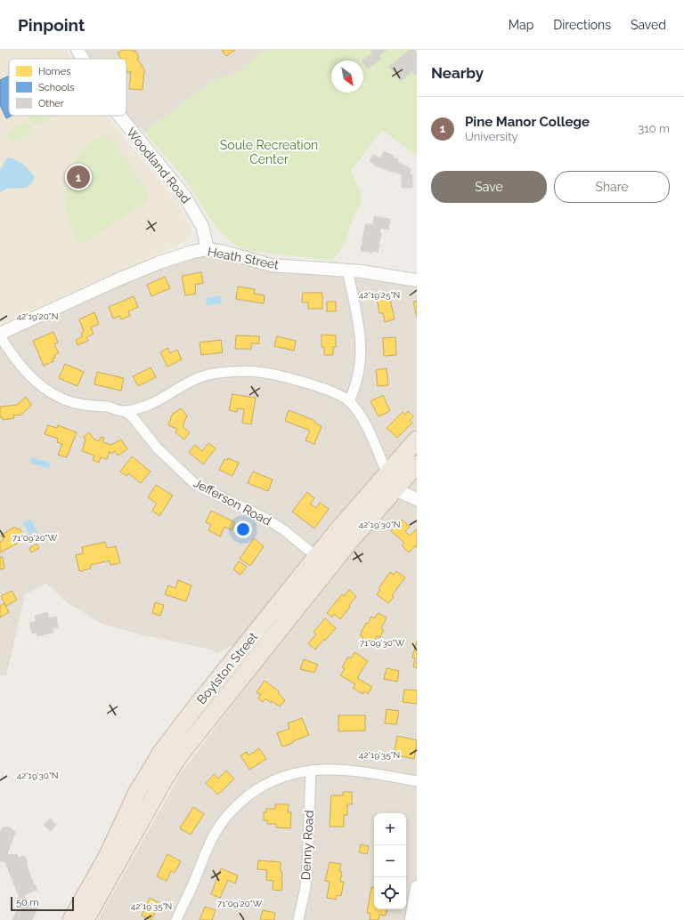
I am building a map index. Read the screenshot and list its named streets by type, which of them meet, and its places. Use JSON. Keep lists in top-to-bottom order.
{
  "streets": {
    "highway": ["Boylston Street"],
    "street": [
      "Woodland Road",
      "Heath Street",
      "Jefferson Road",
      "Denny Road"
    ]
  },
  "crossings": [
    ["Woodland Road", "Heath Street"],
    ["Jefferson Road", "Boylston Street"]
  ],
  "parks": ["Soule Recreation Center"],
  "legend": ["Homes", "Schools", "Other"],
  "scale_bar": "50 m",
  "north": "bottom right",
  "page": {
    "header": "Pinpoint",
    "nav": ["Map", "Directions", "Saved"],
    "heading": "Nearby",
    "list": [
      {
        "mark": "1",
        "name": "Pine Manor College",
        "note": "University",
        "value": "310 m"
      }
    ],
    "buttons": ["Save", "Share"],
    "pins": "1",
    "map_buttons": ["+", "−"],
    "scale": "50 m"
  },
  "coordinates": [
    "42°19'25\"N",
    "42°19'20\"N",
    "42°19'30\"N",
    "71°09'20\"W",
    "71°09'30\"W",
    "42°19'35\"N"
  ]
}
